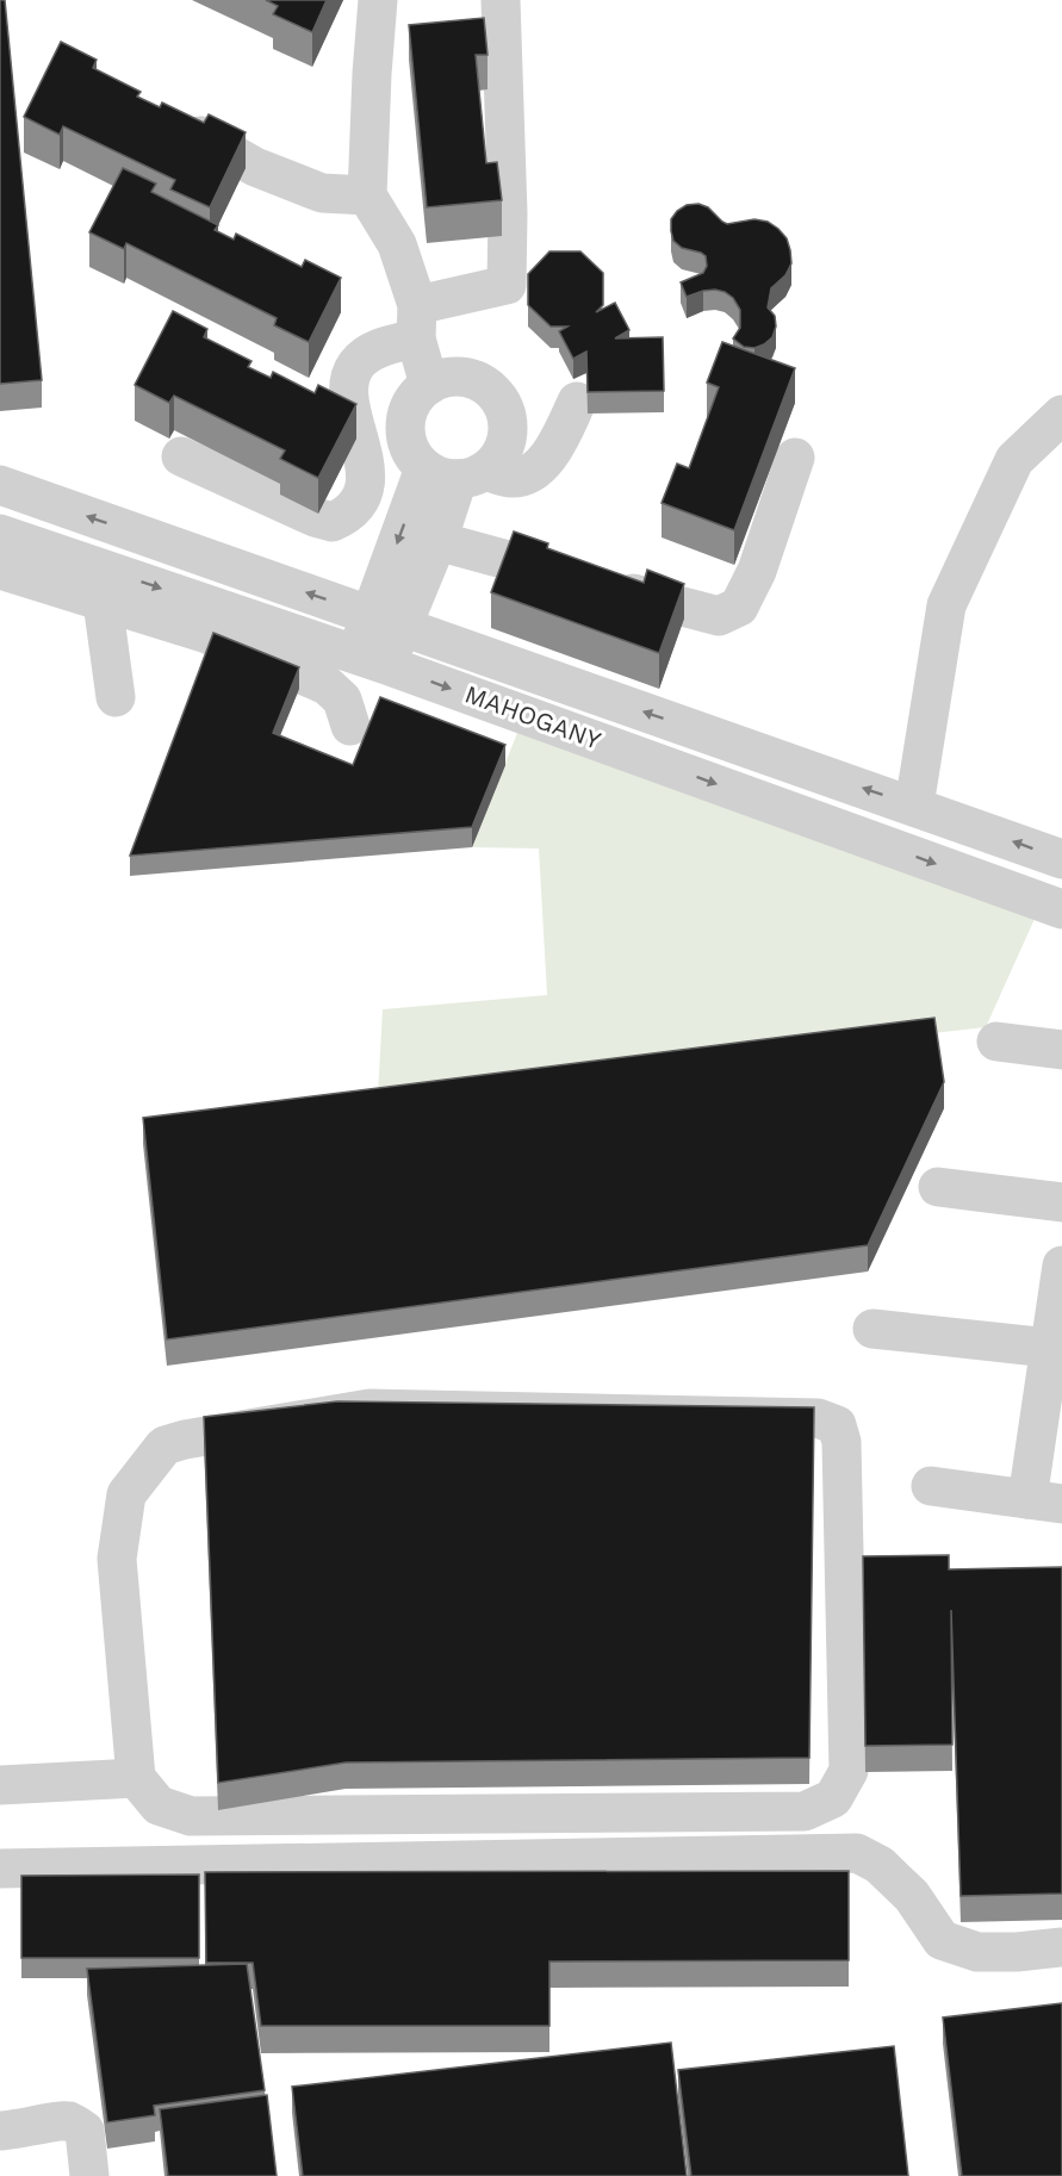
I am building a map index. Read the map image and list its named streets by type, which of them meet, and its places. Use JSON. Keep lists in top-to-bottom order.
{
  "streets": {
    "street": ["MAHOGANY"]
  }
}
